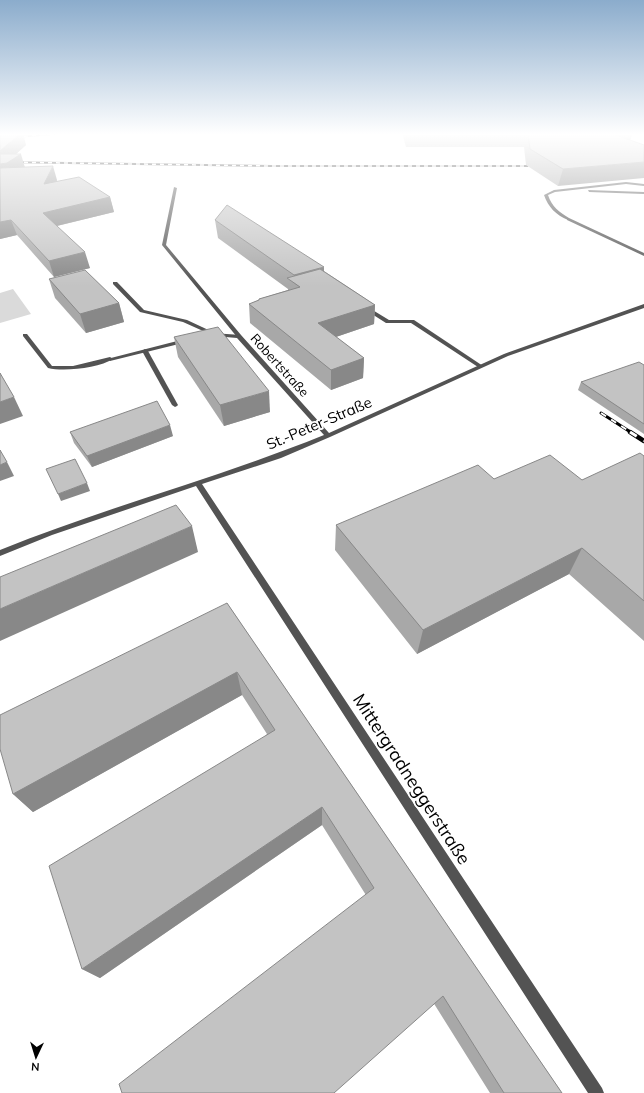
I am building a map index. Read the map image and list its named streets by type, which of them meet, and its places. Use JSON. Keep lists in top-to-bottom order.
{
  "streets": {
    "street": ["Robertstraße", "St.-Peter-Straße", "Mittergradneggerstraße"]
  },
  "crossings": [
    ["Robertstraße", "St.-Peter-Straße"],
    ["St.-Peter-Straße", "Mittergradneggerstraße"]
  ],
  "north": "bottom"
}
